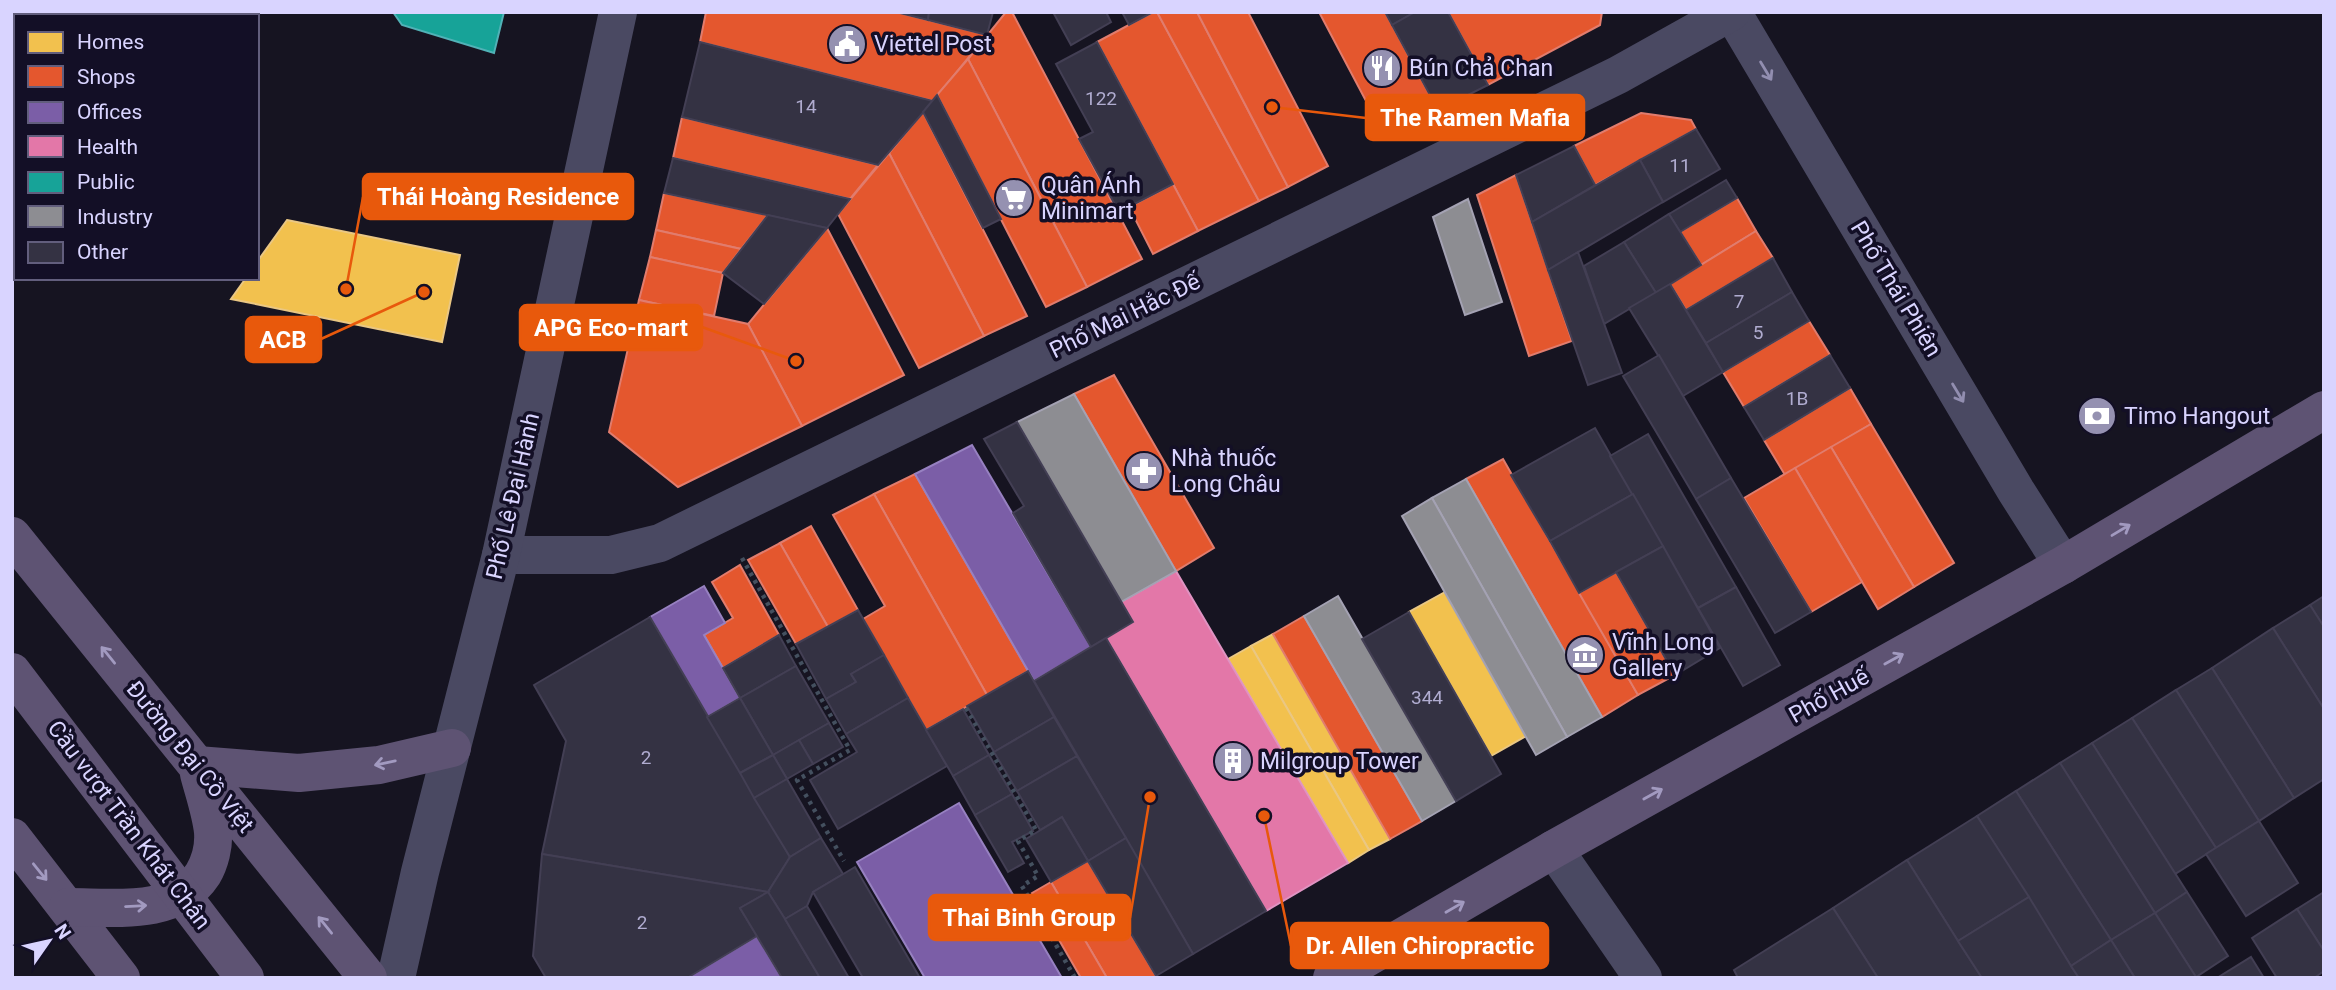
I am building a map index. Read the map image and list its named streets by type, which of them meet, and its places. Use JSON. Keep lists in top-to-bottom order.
{
  "streets": {
    "main road": ["Phố Huế", "Đường Đại Cồ Việt", "Cầu vượt Trần Khát Chân"],
    "street": ["Phố Thái Phiên", "Phố Mai Hắc Đế", "Phố Lê Đại Hành"]
  },
  "crossings": [
    ["Phố Thái Phiên", "Phố Mai Hắc Đế"],
    ["Phố Thái Phiên", "Phố Huế"],
    ["Phố Mai Hắc Đế", "Phố Lê Đại Hành"]
  ],
  "one_way": ["Phố Thái Phiên", "Phố Huế"],
  "places": {
    "public building": ["Viettel Post"],
    "restaurant": ["Bún Chả Chan"],
    "other": [
      "The Ramen Mafia",
      "Thái Hoàng Residence",
      "ACB",
      "APG Eco-mart",
      "Thai Binh Group",
      "Dr. Allen Chiropractic"
    ],
    "supermarket": ["Quân Ánh Minimart"],
    "bank": ["Timo Hangout"],
    "pharmacy": ["Nhà thuốc Long Châu"],
    "museum": ["Vĩnh Long Gallery"],
    "building": ["Milgroup Tower"]
  },
  "house_numbers": [
    "122",
    "14",
    "11",
    "7",
    "5",
    "1B",
    "344",
    "2",
    "2"
  ],
  "legend": [
    "Homes",
    "Shops",
    "Offices",
    "Health",
    "Public",
    "Industry",
    "Other"
  ],
  "north": "top right"
}
